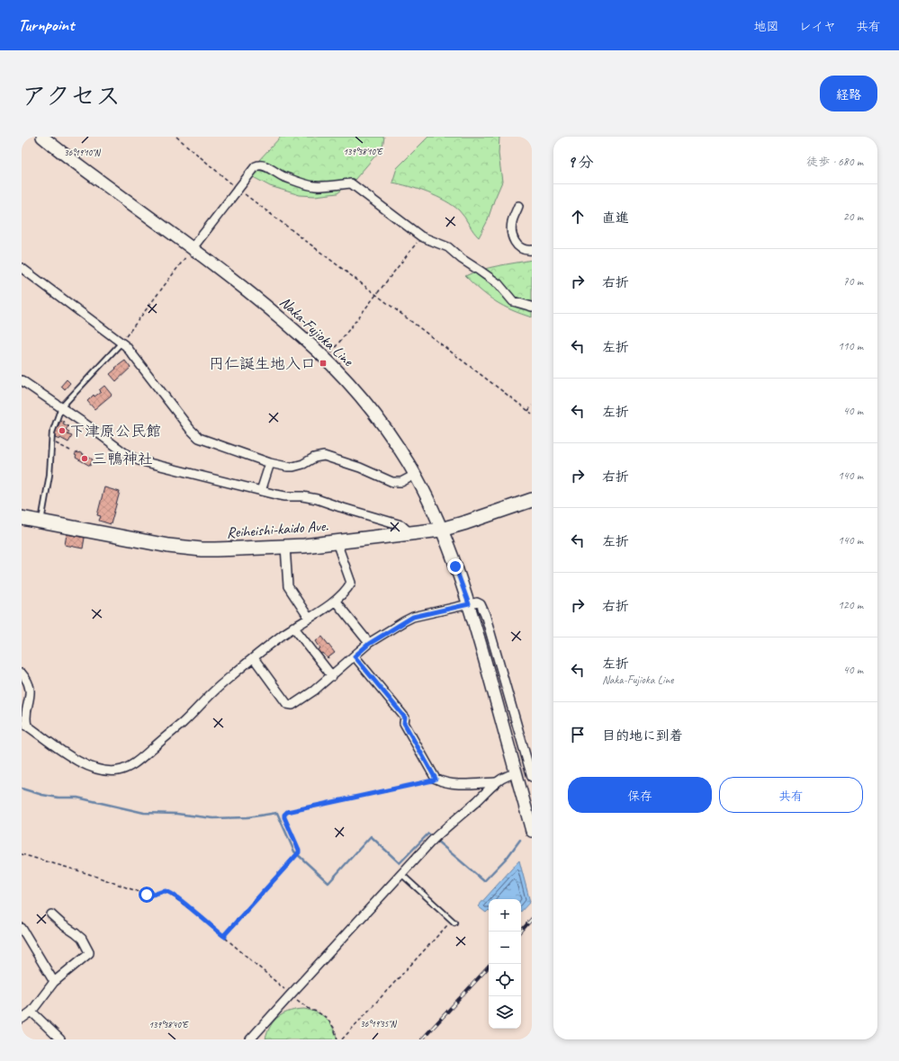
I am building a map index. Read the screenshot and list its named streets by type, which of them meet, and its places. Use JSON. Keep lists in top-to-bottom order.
{
  "streets": {
    "main road": ["Naka-Fujioka Line", "Reiheishi-kaido Ave."]
  },
  "crossings": [
    ["Naka-Fujioka Line", "Reiheishi-kaido Ave."]
  ],
  "places": {
    "transit": ["円仁誕生地入口"],
    "other": ["下津原公民館", "三鴨神社"]
  },
  "page": {
    "header": "Turnpoint",
    "nav": ["地図", "レイヤ", "共有"],
    "title": "アクセス",
    "buttons": [
      "経路",
      ["保存", "共有"]
    ],
    "heading": ["9 分", "徒歩 · 680 m"],
    "list": [
      ["直進", "20 m"],
      ["右折", "70 m"],
      ["左折", "110 m"],
      ["左折", "40 m"],
      ["右折", "140 m"],
      ["左折", "140 m"],
      ["右折", "120 m"],
      ["左折", "Naka-Fujioka Line", "40 m"],
      "目的地に到着"
    ],
    "map_buttons": ["+", "−"]
  },
  "coordinates": [
    "139°38'10\"E",
    "36°19'10\"N",
    "36°19'35\"N",
    "139°38'40\"E"
  ]
}
